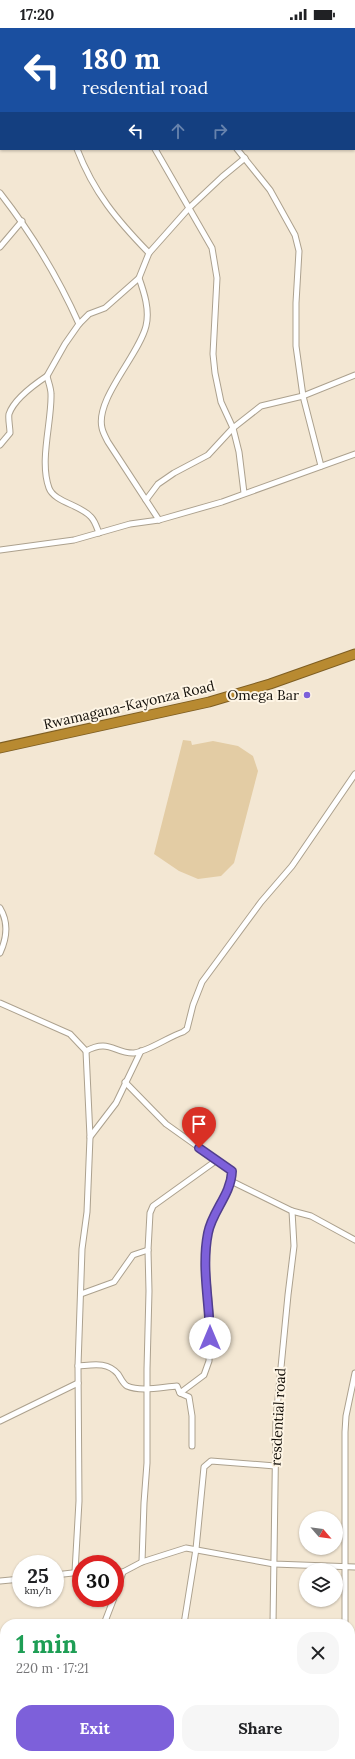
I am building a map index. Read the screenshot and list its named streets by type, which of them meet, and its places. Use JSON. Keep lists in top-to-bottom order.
{
  "streets": {
    "highway": ["Rwamagana-Kayonza Road"],
    "street": ["resdential road"]
  },
  "places": ["Omega Bar"],
  "north": "bottom right",
  "page": {
    "status": "17:20",
    "turn": ["180 m", "resdential road"],
    "speed": "25 km/h",
    "limit": "30",
    "heading": ["1 min", "220 m · 17:21"],
    "buttons": ["Exit", "Share"]
  }
}
